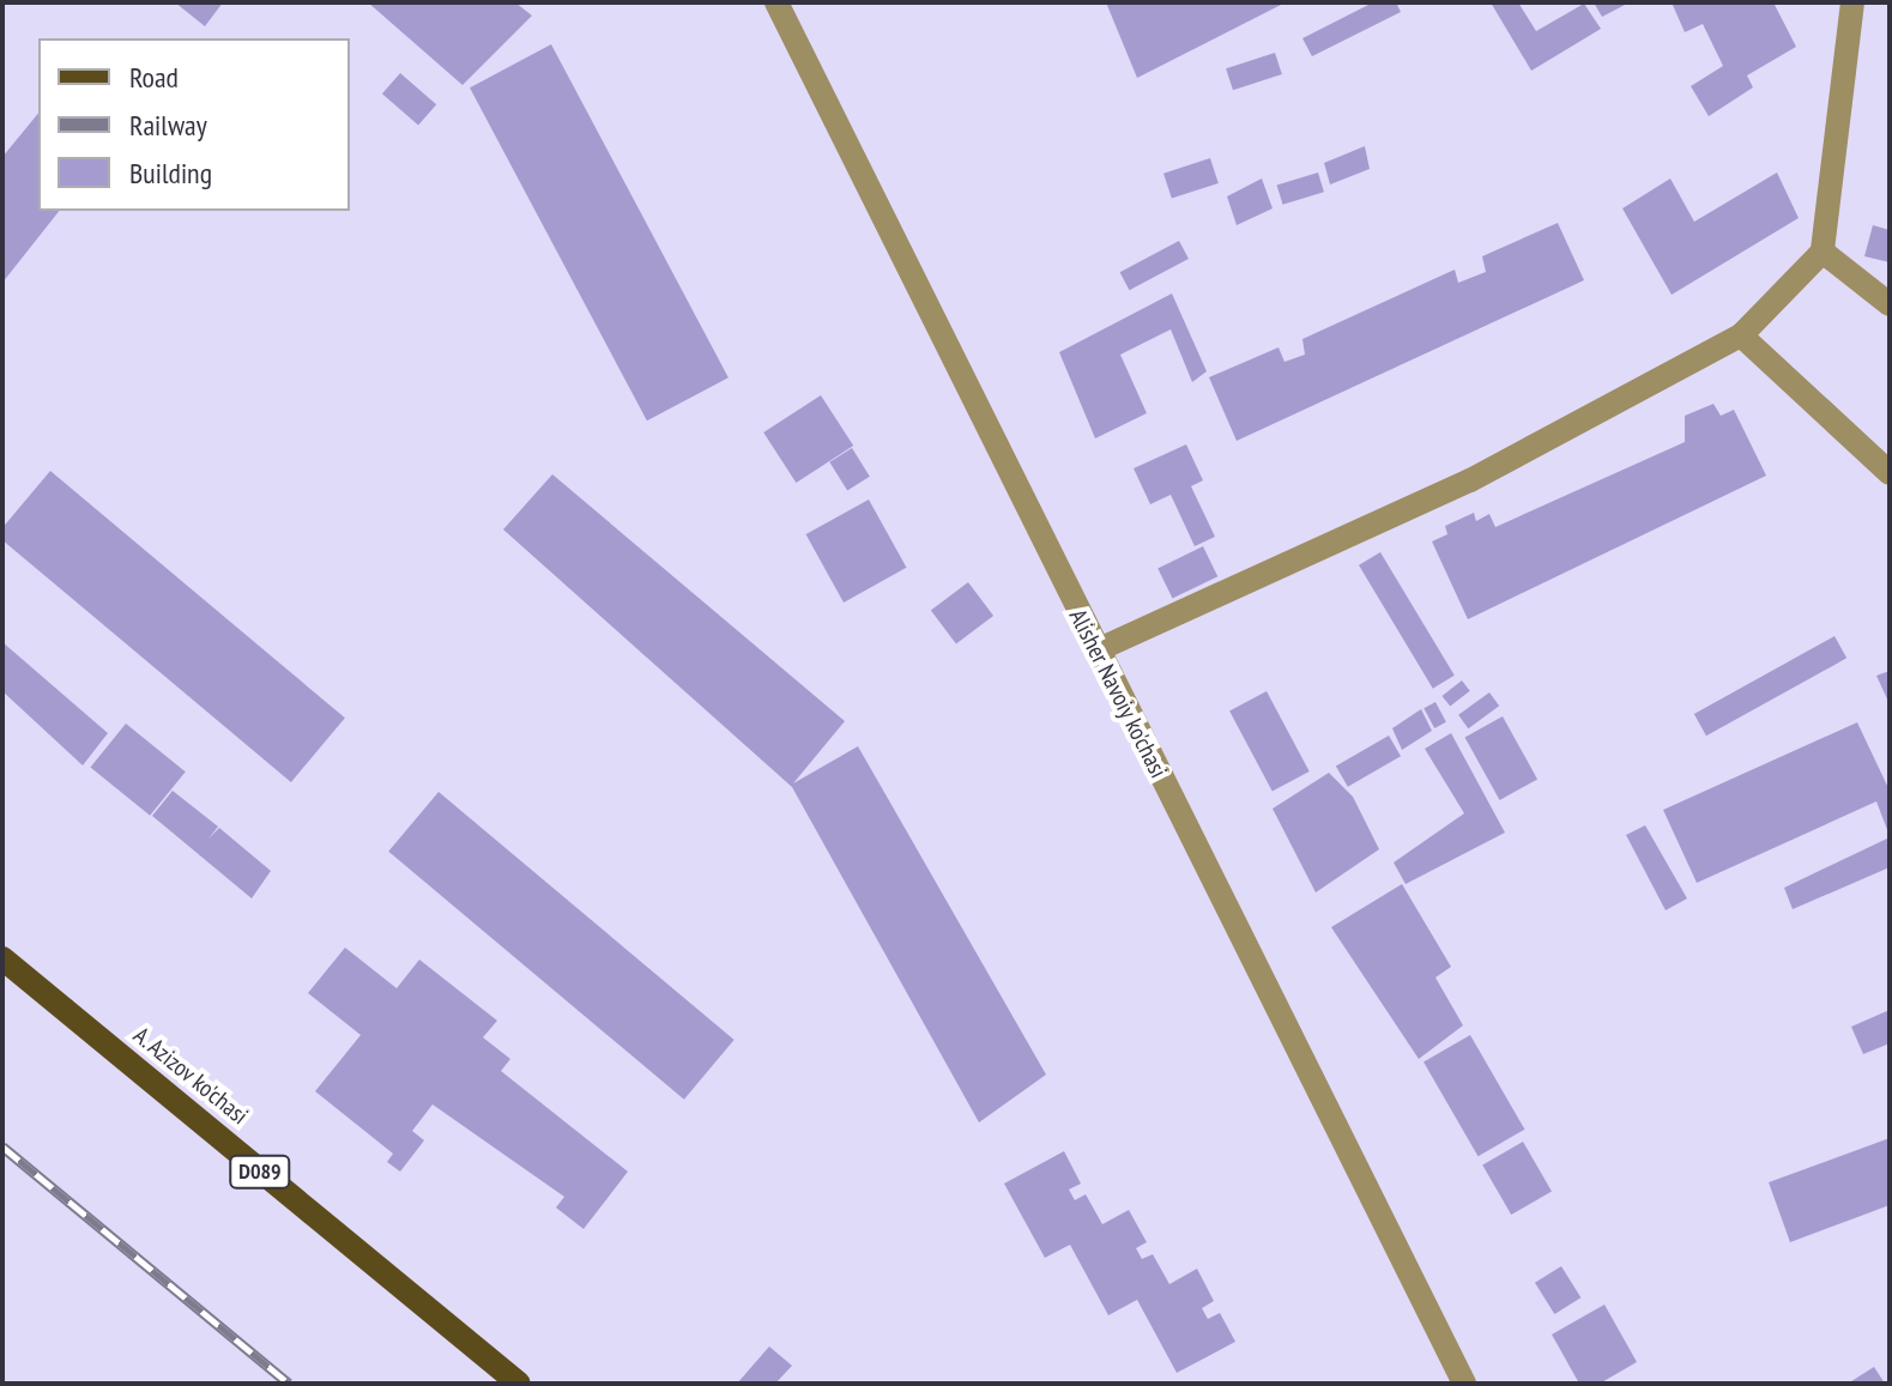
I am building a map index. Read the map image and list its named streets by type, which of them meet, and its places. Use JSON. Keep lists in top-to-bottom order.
{
  "streets": {
    "main road": ["A. Azizov ko'chasi", "D089"],
    "street": ["Alisher Navoiy ko'chasi"]
  },
  "legend": ["Road", "Railway", "Building"]
}
